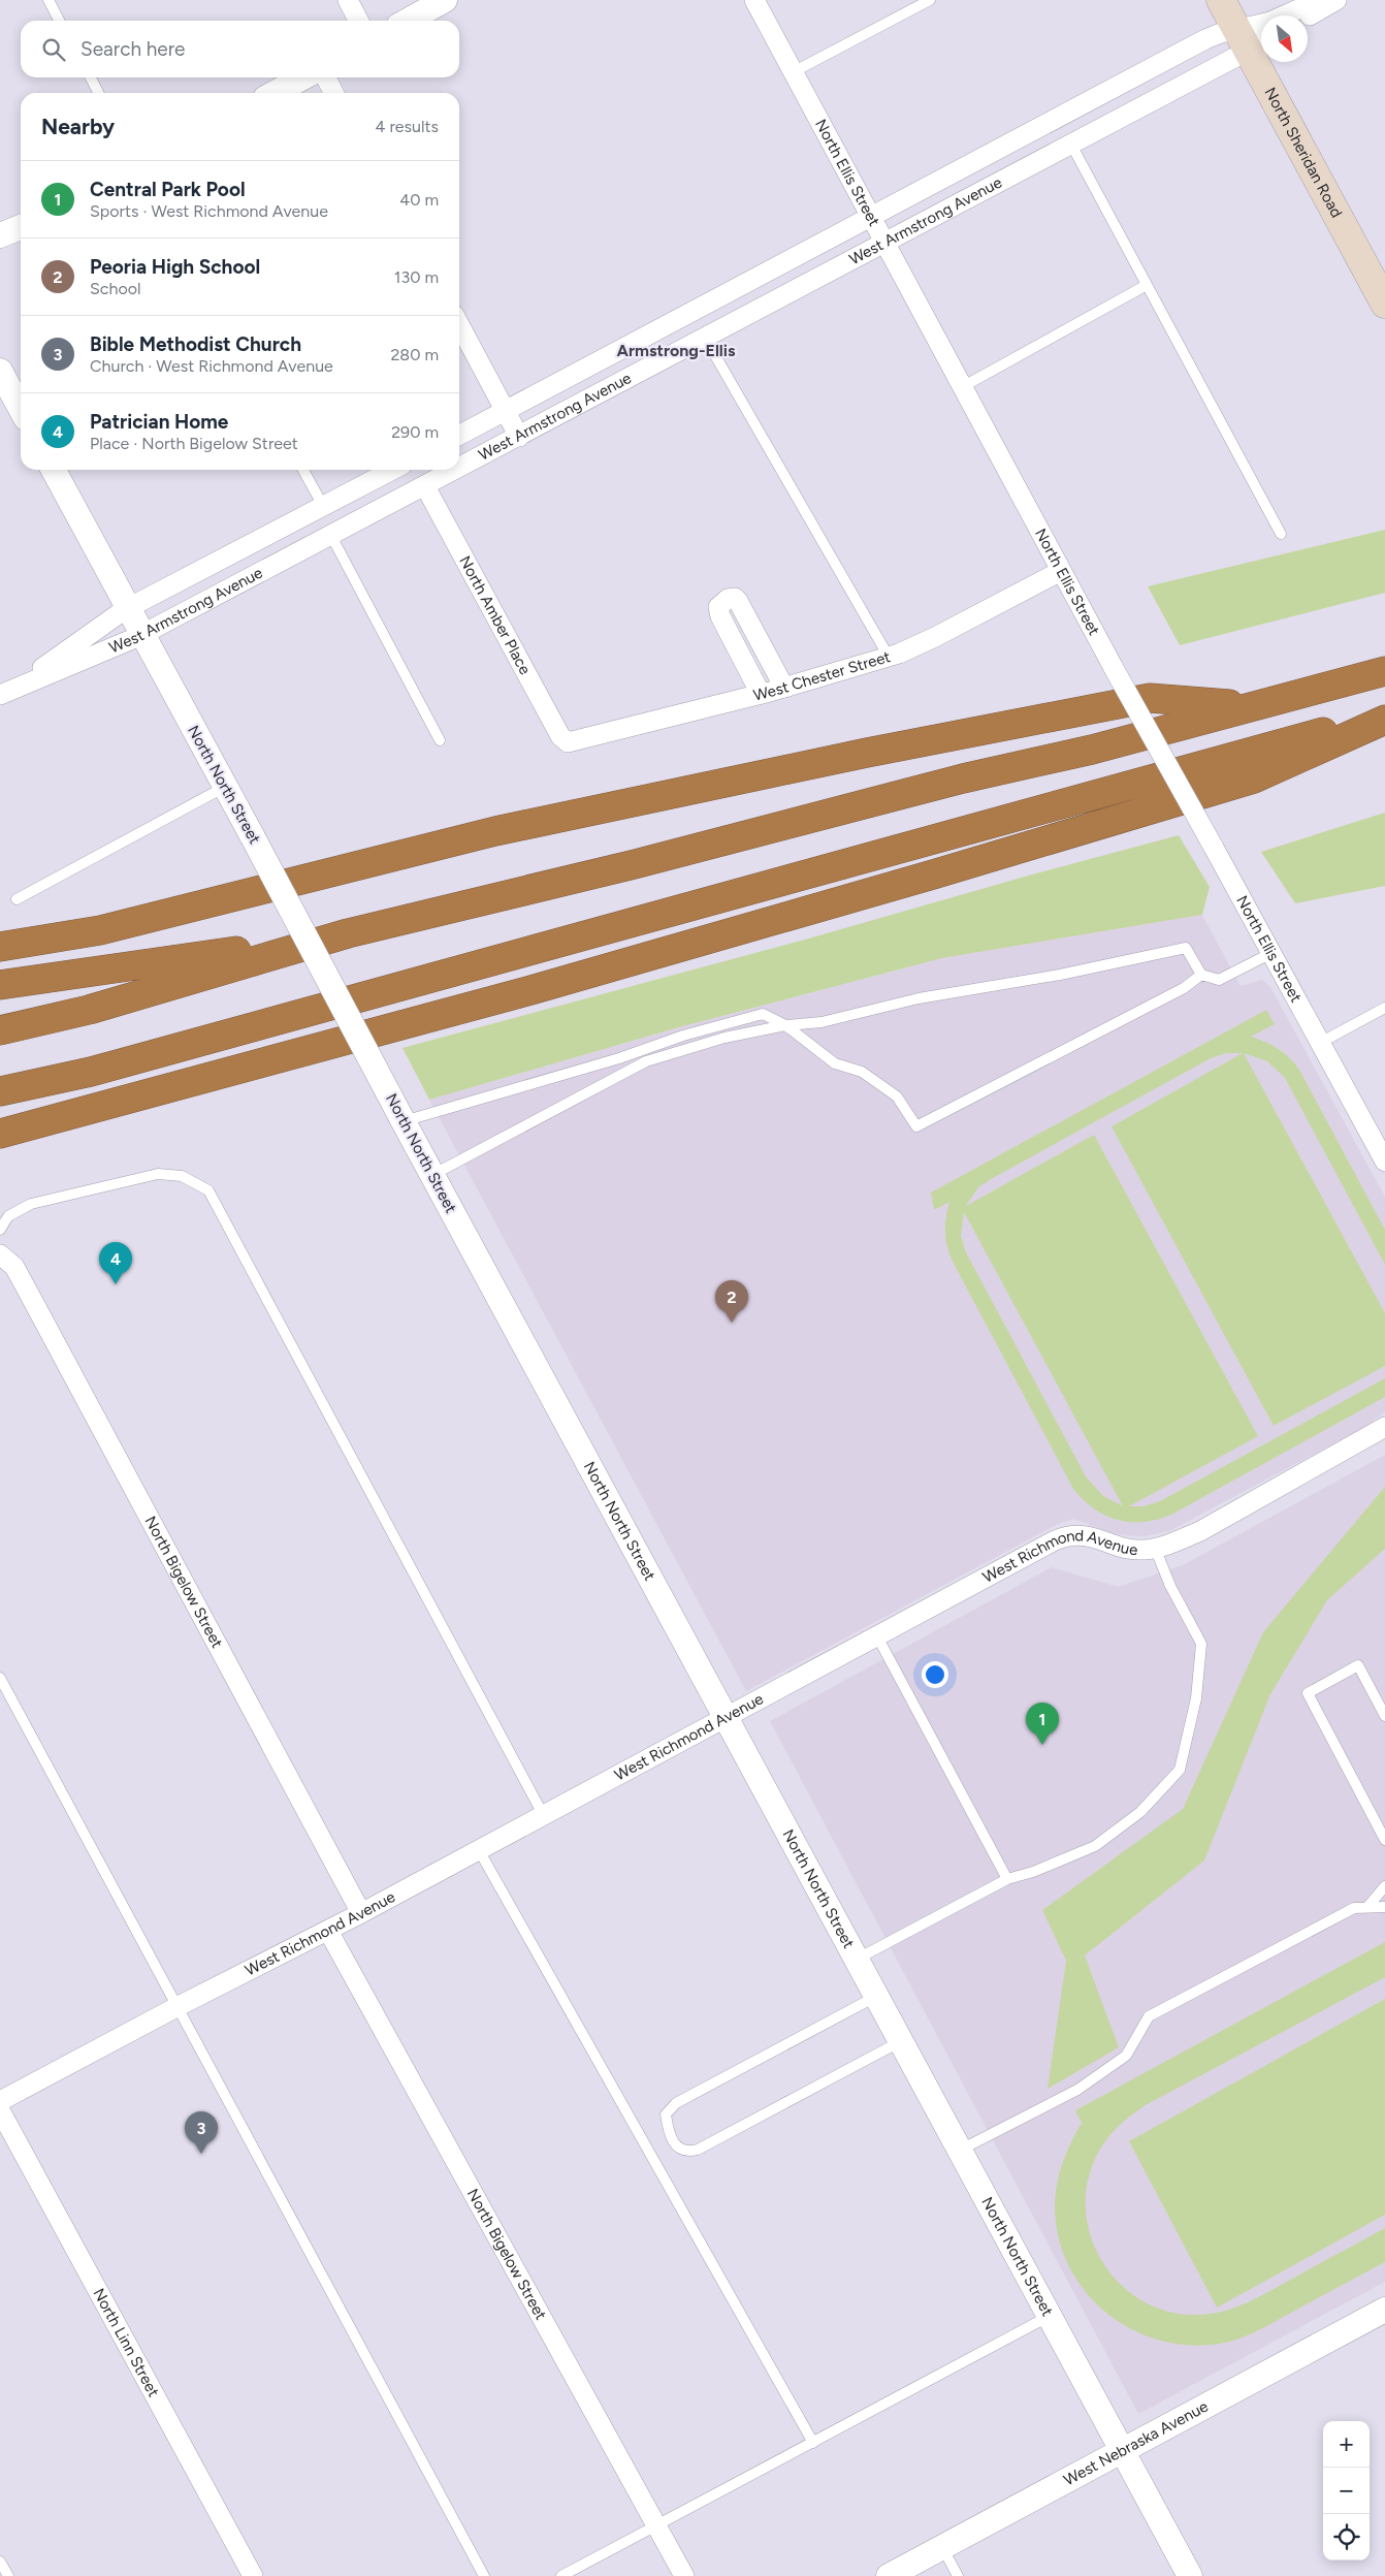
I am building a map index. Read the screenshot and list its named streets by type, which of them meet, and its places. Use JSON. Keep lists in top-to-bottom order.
{
  "streets": {
    "main road": ["North Sheridan Road"],
    "street": [
      "North Ellis Street",
      "West Armstrong Avenue",
      "North Amber Place",
      "West Chester Street",
      "North North Street",
      "West Richmond Avenue",
      "North Bigelow Street",
      "North Linn Street",
      "West Nebraska Avenue"
    ]
  },
  "crossings": [
    ["North Sheridan Road", "West Armstrong Avenue"],
    ["North Ellis Street", "West Armstrong Avenue"],
    ["North Ellis Street", "West Chester Street"],
    ["West Armstrong Avenue", "North Amber Place"],
    ["West Armstrong Avenue", "North North Street"],
    ["North Amber Place", "West Chester Street"],
    ["North North Street", "West Richmond Avenue"],
    ["North North Street", "West Nebraska Avenue"],
    ["West Richmond Avenue", "North Bigelow Street"]
  ],
  "districts": ["Armstrong-Ellis"],
  "north": "bottom right",
  "page": {
    "search": "Search here",
    "heading": ["Nearby", "4 results"],
    "list": [
      {
        "mark": "1",
        "name": "Central Park Pool",
        "note": "Sports · West Richmond Avenue",
        "value": "40 m"
      },
      {
        "mark": "2",
        "name": "Peoria High School",
        "note": "School",
        "value": "130 m"
      },
      {
        "mark": "3",
        "name": "Bible Methodist Church",
        "note": "Church · West Richmond Avenue",
        "value": "280 m"
      },
      {
        "mark": "4",
        "name": "Patrician Home",
        "note": "Place · North Bigelow Street",
        "value": "290 m"
      }
    ],
    "pins": [
      "4",
      "2",
      "1",
      "3"
    ],
    "map_buttons": ["+", "−"]
  }
}
